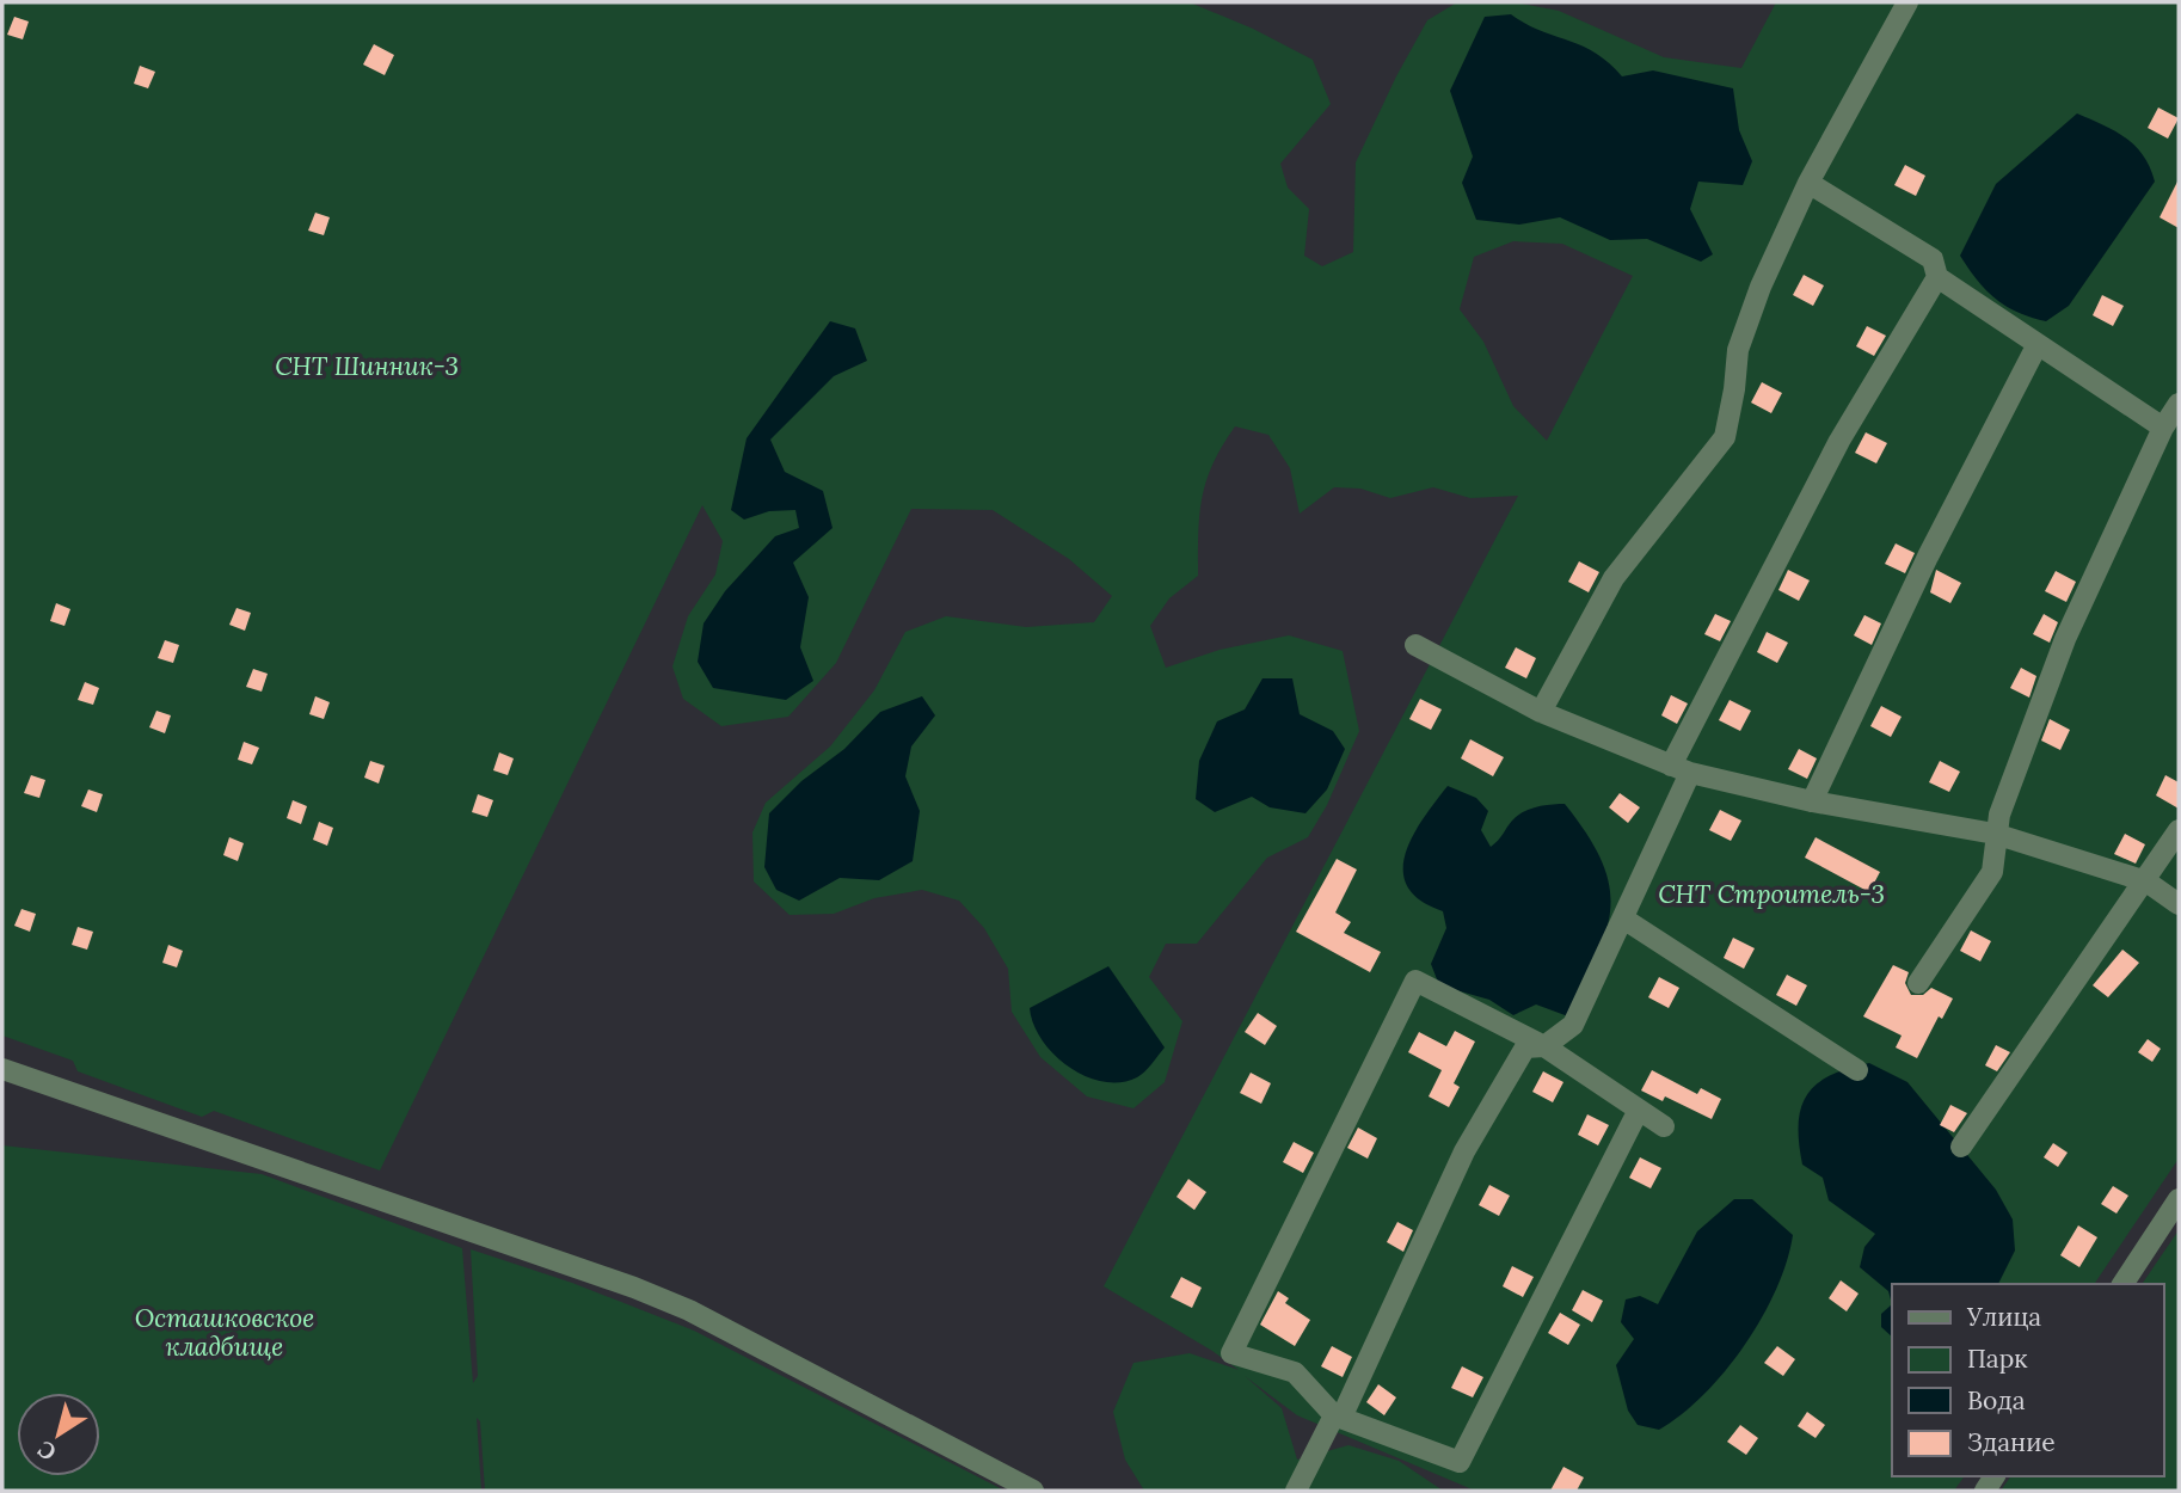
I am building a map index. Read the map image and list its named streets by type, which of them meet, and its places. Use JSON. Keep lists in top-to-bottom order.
{
  "parks": ["СНТ Шинник-3", "СНТ Строитель-3", "Осташковское кладбище"],
  "legend": [
    "Улица",
    "Парк",
    "Вода",
    "Здание"
  ],
  "north": "bottom left"
}
